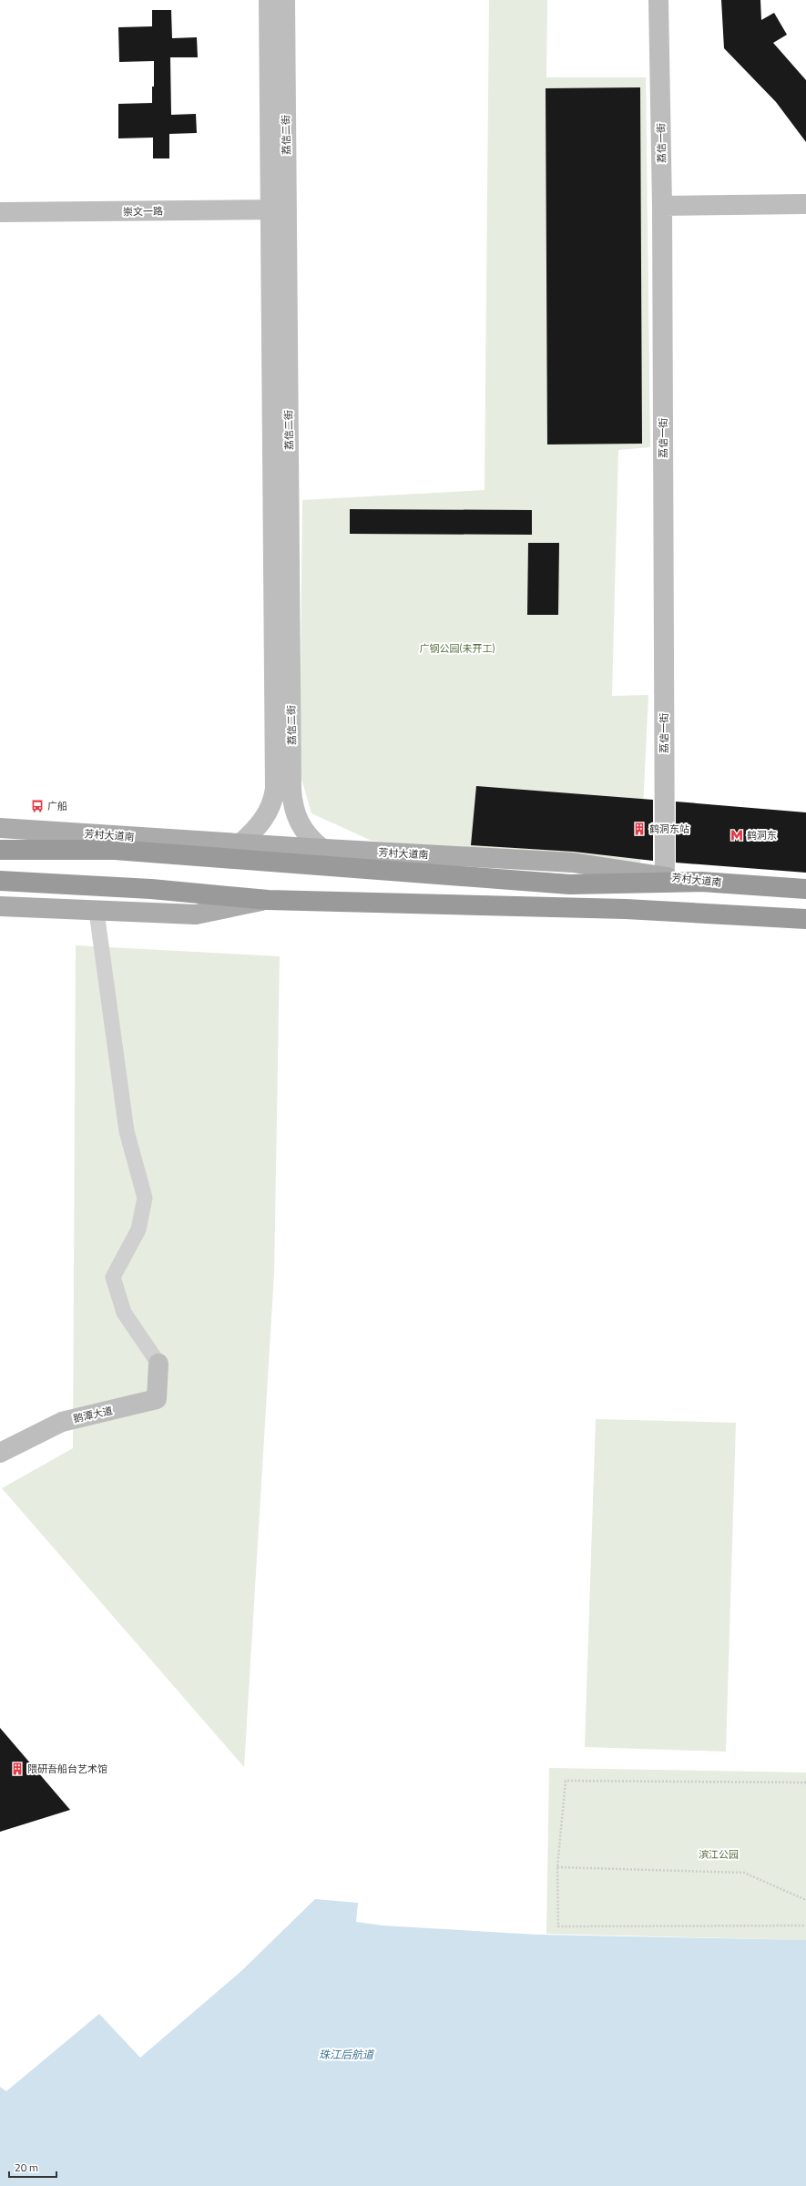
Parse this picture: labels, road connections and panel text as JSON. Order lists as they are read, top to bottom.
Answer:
{
  "streets": {
    "highway": ["芳村大道南"],
    "street": [
      "荔信二街",
      "荔信一街",
      "崇文一路",
      "鹅潭大道"
    ]
  },
  "crossings": [
    ["荔信二街", "崇文一路"],
    ["荔信二街", "芳村大道南"],
    ["荔信一街", "芳村大道南"]
  ],
  "water": ["珠江后航道"],
  "parks": ["广钢公园(未开工)", "滨江公园"],
  "places": {
    "bus stop": ["广船"],
    "building": ["鹤洞东站", "隈研吾船台艺术馆"],
    "metro station": ["鹤洞东"]
  },
  "scale_bar": "20 m"
}
